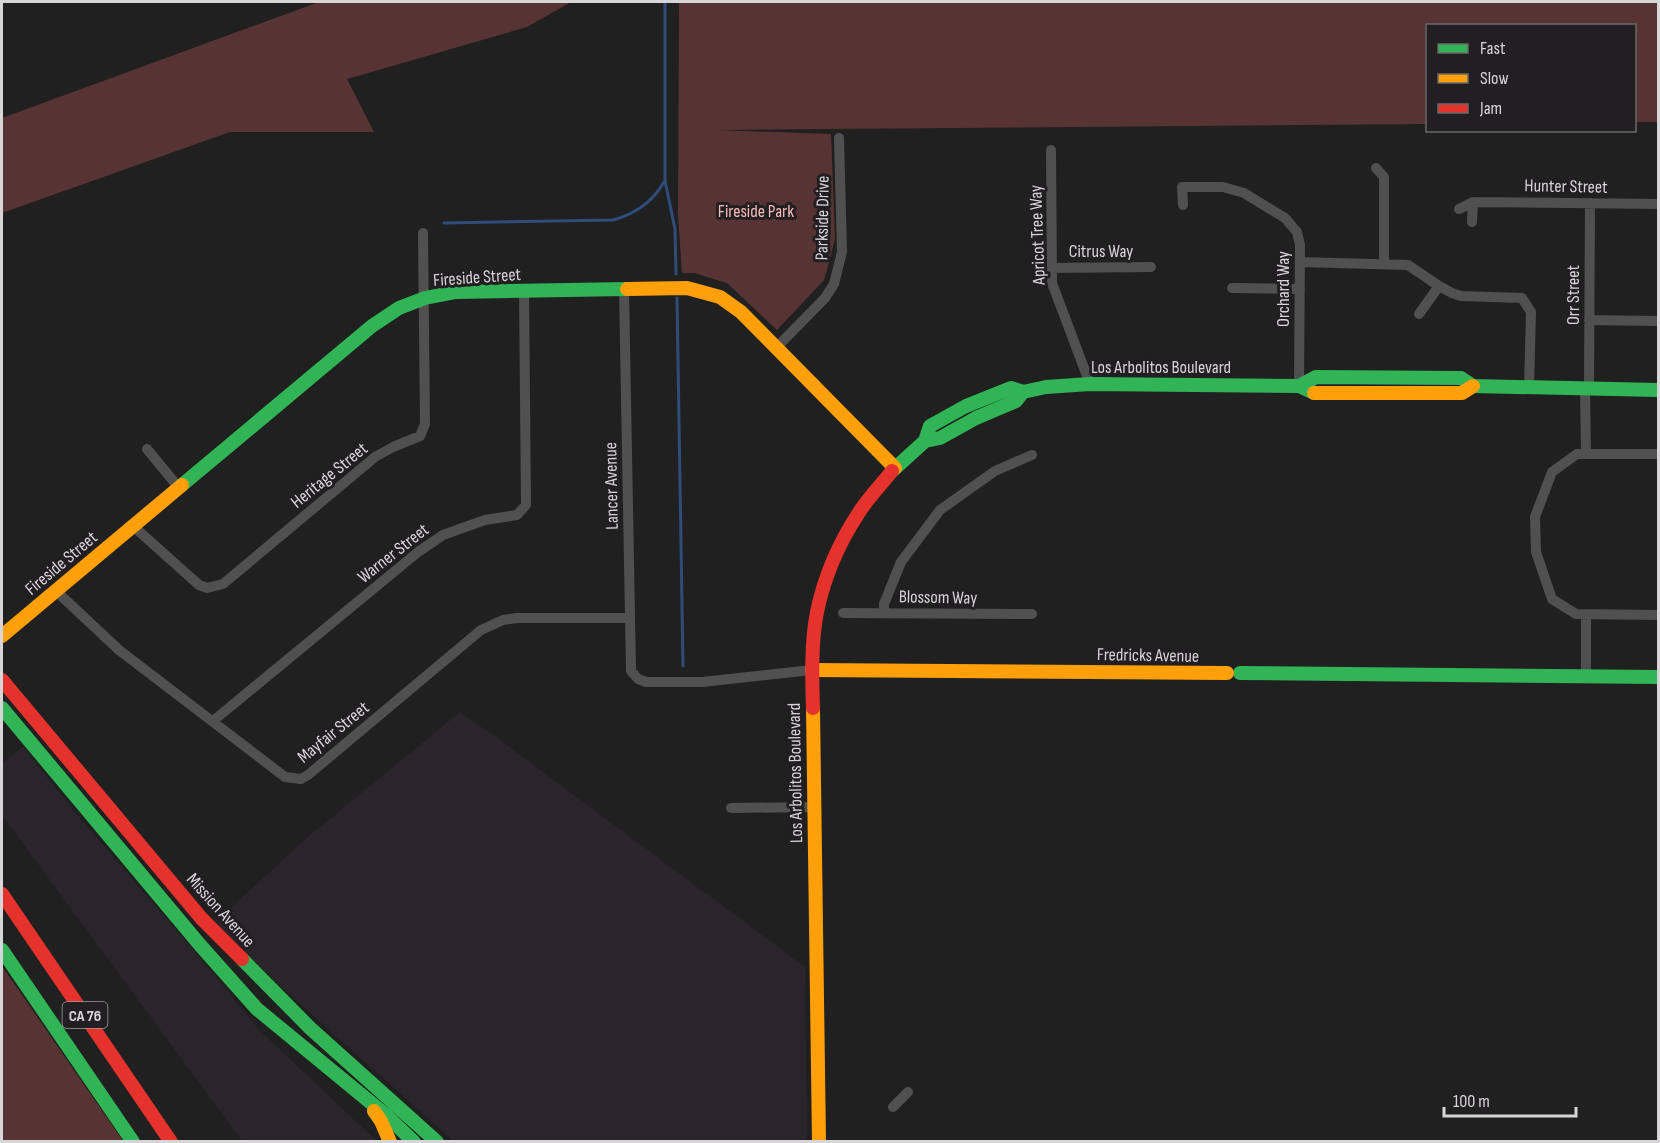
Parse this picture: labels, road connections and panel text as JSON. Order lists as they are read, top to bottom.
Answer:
{
  "streets": {
    "main road": [
      "Fireside Street",
      "Los Arbolitos Boulevard",
      "Fredricks Avenue",
      "Mission Avenue",
      "CA 76"
    ],
    "street": [
      "Hunter Street",
      "Parkside Drive",
      "Apricot Tree Way",
      "Citrus Way",
      "Orchard Way",
      "Orr Street",
      "Heritage Street",
      "Lancer Avenue",
      "Warner Street",
      "Blossom Way",
      "Mayfair Street"
    ]
  },
  "crossings": [
    ["Hunter Street", "Orr Street"],
    ["Parkside Drive", "Fireside Street"],
    ["Apricot Tree Way", "Citrus Way"],
    ["Apricot Tree Way", "Los Arbolitos Boulevard"],
    ["Fireside Street", "Los Arbolitos Boulevard"],
    ["Fireside Street", "Heritage Street"],
    ["Fireside Street", "Lancer Avenue"],
    ["Fireside Street", "Warner Street"],
    ["Fireside Street", "Mayfair Street"],
    ["Orchard Way", "Los Arbolitos Boulevard"],
    ["Orr Street", "Los Arbolitos Boulevard"],
    ["Los Arbolitos Boulevard", "Fredricks Avenue"],
    ["Lancer Avenue", "Fredricks Avenue"],
    ["Lancer Avenue", "Mayfair Street"],
    ["Warner Street", "Mayfair Street"]
  ],
  "parks": ["Fireside Park"],
  "legend": ["Fast", "Slow", "Jam"],
  "scale_bar": "100 m"
}
